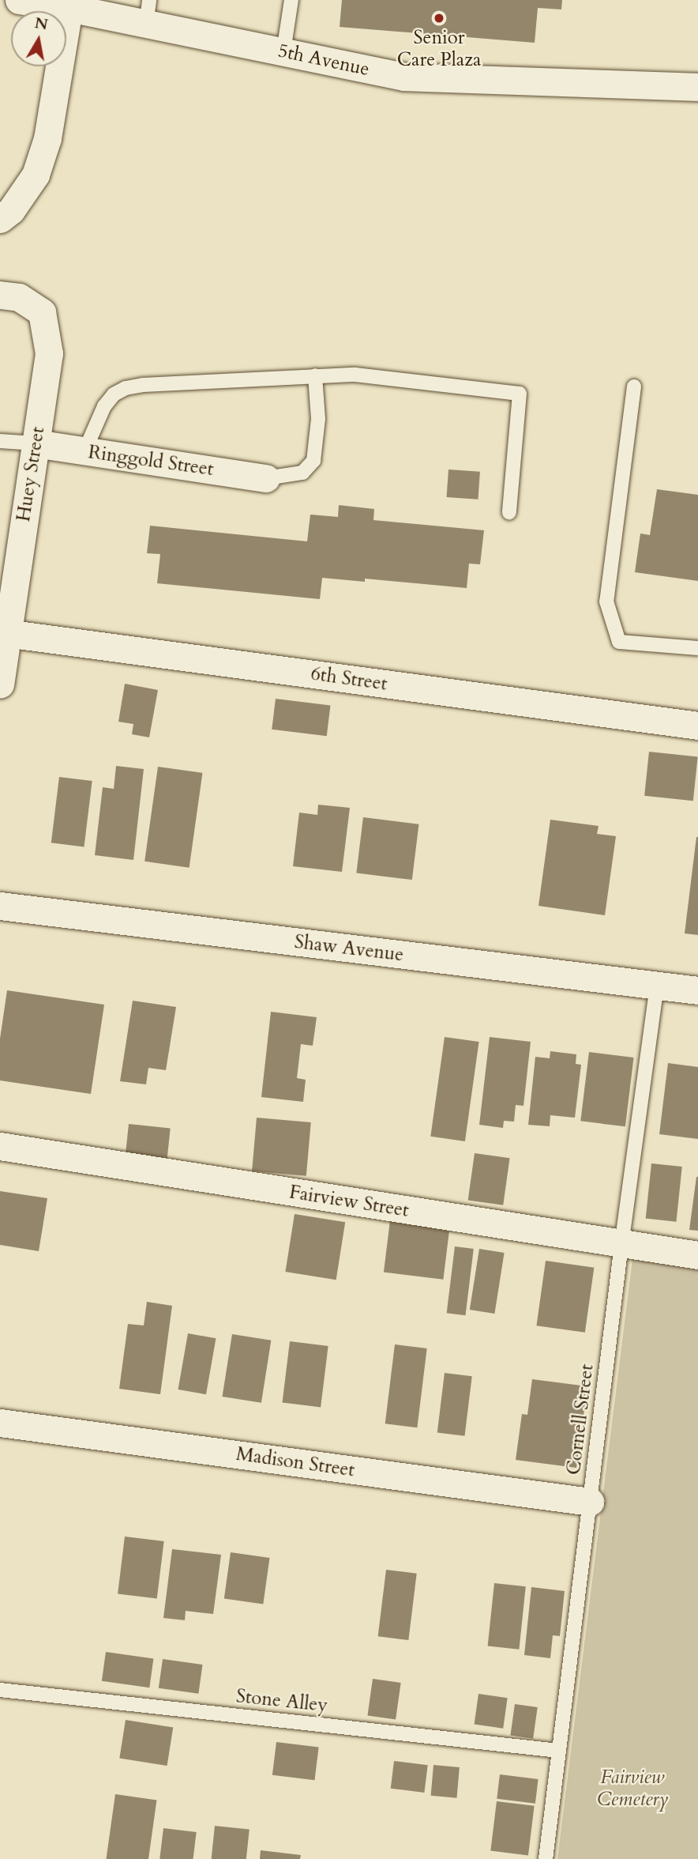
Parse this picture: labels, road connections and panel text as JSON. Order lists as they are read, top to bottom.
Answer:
{
  "streets": {
    "street": [
      "5th Avenue",
      "Ringgold Street",
      "Huey Street",
      "6th Street",
      "Shaw Avenue",
      "Fairview Street",
      "Madison Street"
    ],
    "lane": ["Cornell Street", "Stone Alley"]
  },
  "crossings": [
    ["Ringgold Street", "Huey Street"],
    ["Huey Street", "6th Street"],
    ["Shaw Avenue", "Cornell Street"],
    ["Fairview Street", "Cornell Street"],
    ["Cornell Street", "Madison Street"],
    ["Cornell Street", "Stone Alley"]
  ],
  "parks": ["Fairview Cemetery"],
  "places": ["Senior Care Plaza"],
  "north": "top"
}
